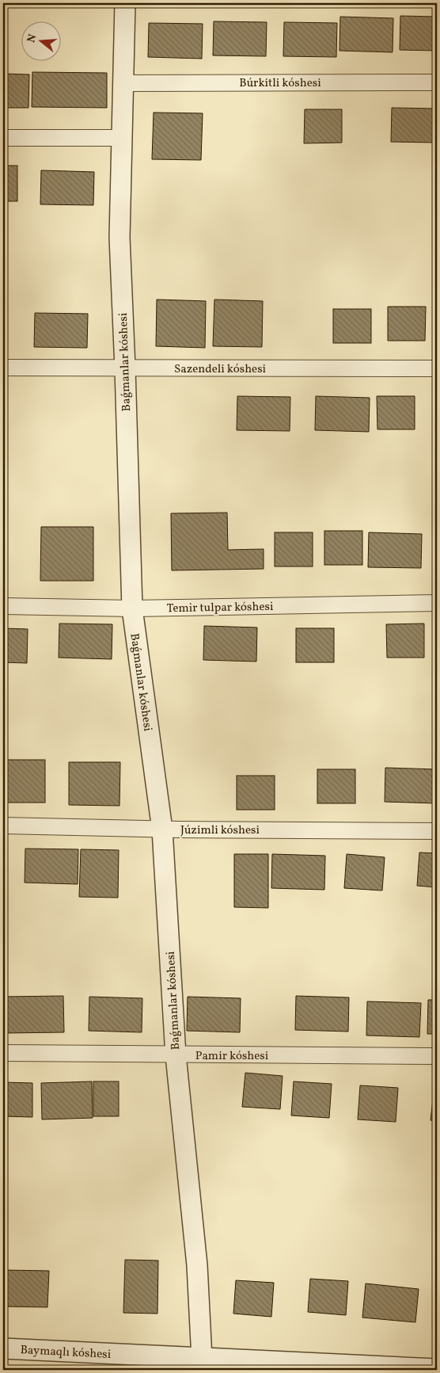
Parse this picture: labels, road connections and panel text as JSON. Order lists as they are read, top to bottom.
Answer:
{
  "streets": {
    "street": [
      "Búrkitli kóshesi",
      "Baǵmanlar kóshesi",
      "Sazendeli kóshesi",
      "Temir tulpar kóshesi",
      "Júzimli kóshesi",
      "Pamir kóshesi",
      "Baymaqlı kóshesi"
    ]
  },
  "crossings": [
    ["Búrkitli kóshesi", "Baǵmanlar kóshesi"],
    ["Baǵmanlar kóshesi", "Sazendeli kóshesi"],
    ["Baǵmanlar kóshesi", "Temir tulpar kóshesi"],
    ["Baǵmanlar kóshesi", "Júzimli kóshesi"],
    ["Baǵmanlar kóshesi", "Pamir kóshesi"],
    ["Baǵmanlar kóshesi", "Baymaqlı kóshesi"]
  ],
  "north": "left"
}
